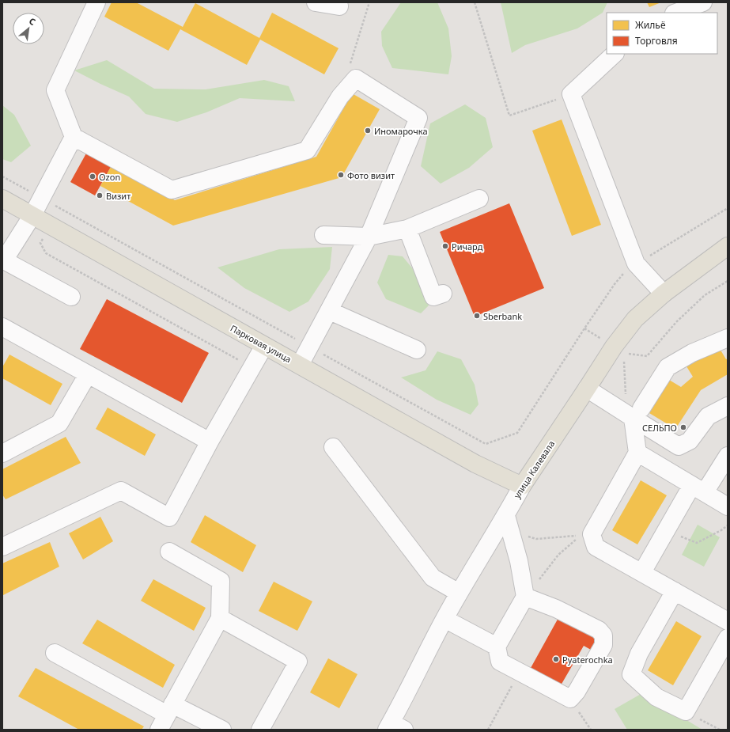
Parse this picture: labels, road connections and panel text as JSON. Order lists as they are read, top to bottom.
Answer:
{
  "streets": {
    "main road": ["Парковая улица", "улица Калевала"]
  },
  "crossings": [
    ["Парковая улица", "улица Калевала"]
  ],
  "places": [
    "Иномарочка",
    "Фото визит",
    "Ozon",
    "Визит",
    "Ричард",
    "Sberbank",
    "СЕЛЬПО",
    "Pyaterochka"
  ],
  "legend": ["Жильё", "Торговля"],
  "north": "top right"
}
